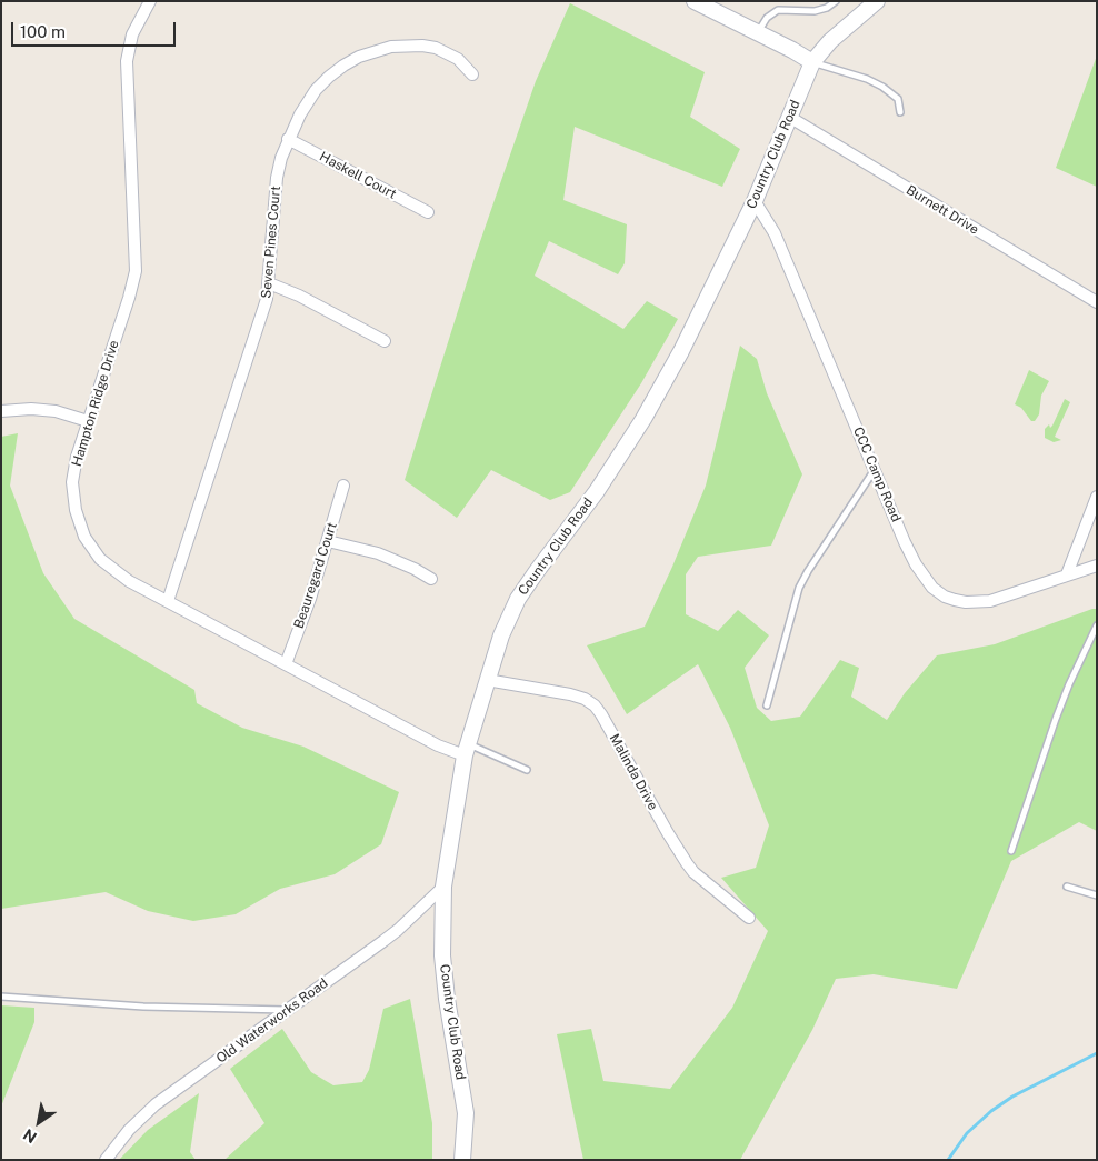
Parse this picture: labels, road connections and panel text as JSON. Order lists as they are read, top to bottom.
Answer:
{
  "streets": {
    "street": [
      "Country Club Road",
      "Haskell Court",
      "Burnett Drive",
      "Seven Pines Court",
      "Hampton Ridge Drive",
      "CCC Camp Road",
      "Beauregard Court",
      "Malinda Drive",
      "Old Waterworks Road"
    ]
  },
  "crossings": [
    ["Country Club Road", "Burnett Drive"],
    ["Country Club Road", "Hampton Ridge Drive"],
    ["Country Club Road", "CCC Camp Road"],
    ["Country Club Road", "Malinda Drive"],
    ["Country Club Road", "Old Waterworks Road"],
    ["Haskell Court", "Seven Pines Court"],
    ["Seven Pines Court", "Hampton Ridge Drive"],
    ["Hampton Ridge Drive", "Beauregard Court"]
  ],
  "scale_bar": "100 m",
  "north": "bottom left"
}
